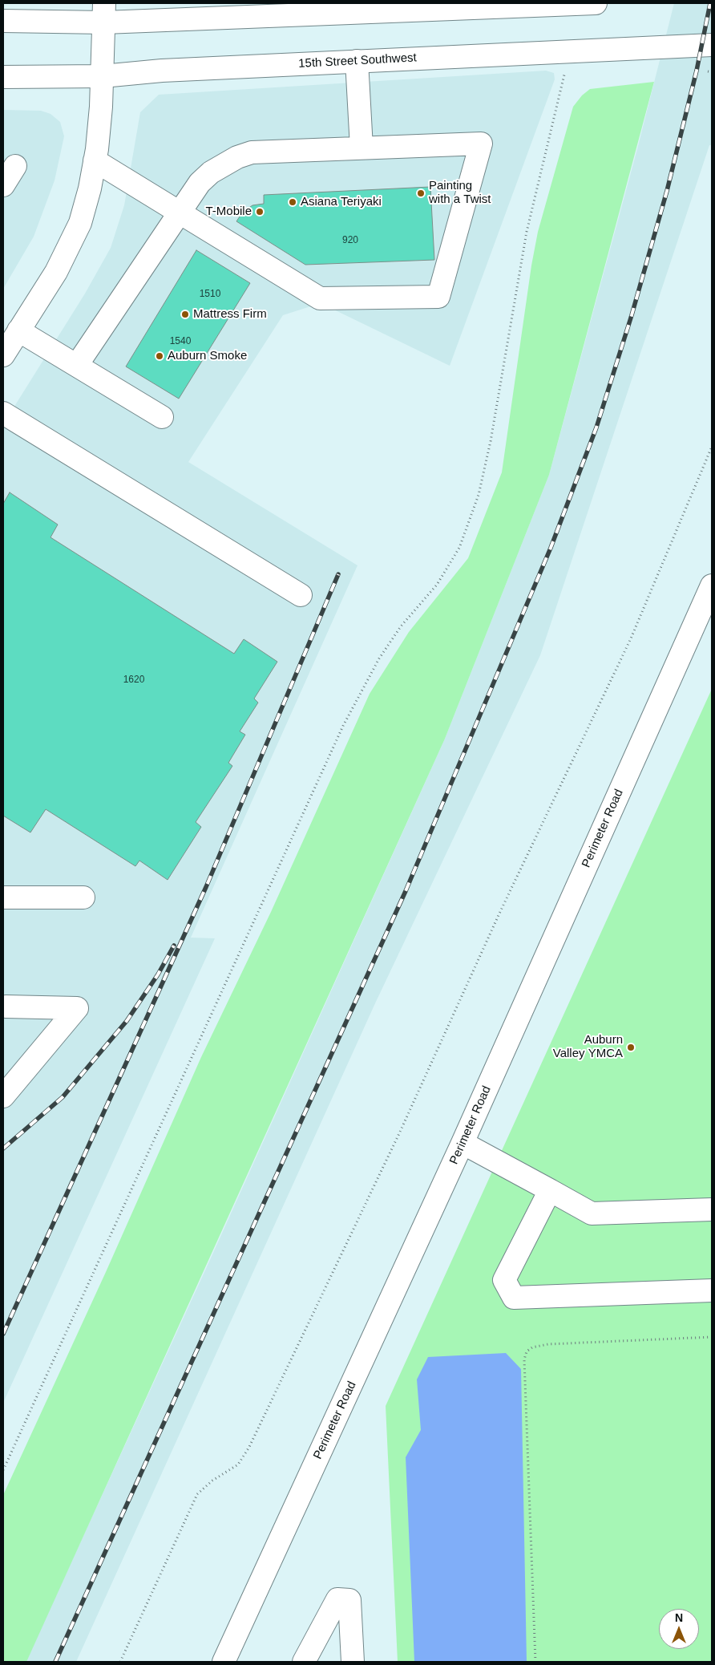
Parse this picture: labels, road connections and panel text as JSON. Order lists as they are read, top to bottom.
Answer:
{
  "streets": {
    "street": ["15th Street Southwest", "Perimeter Road"]
  },
  "places": [
    "Painting with a Twist",
    "Asiana Teriyaki",
    "T-Mobile",
    "Mattress Firm",
    "Auburn Smoke",
    "Auburn Valley YMCA"
  ],
  "house_numbers": [
    "920",
    "1510",
    "1540",
    "1620"
  ],
  "north": "top"
}
